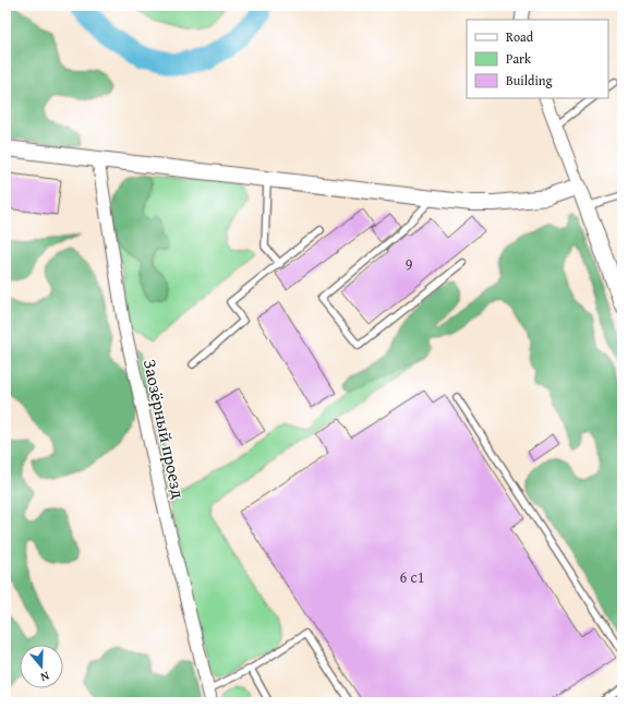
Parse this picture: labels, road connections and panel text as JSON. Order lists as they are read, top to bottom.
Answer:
{
  "streets": {
    "street": ["Заозёрный проезд"]
  },
  "house_numbers": ["9", "6 с1"],
  "legend": ["Road", "Park", "Building"],
  "north": "bottom"
}
